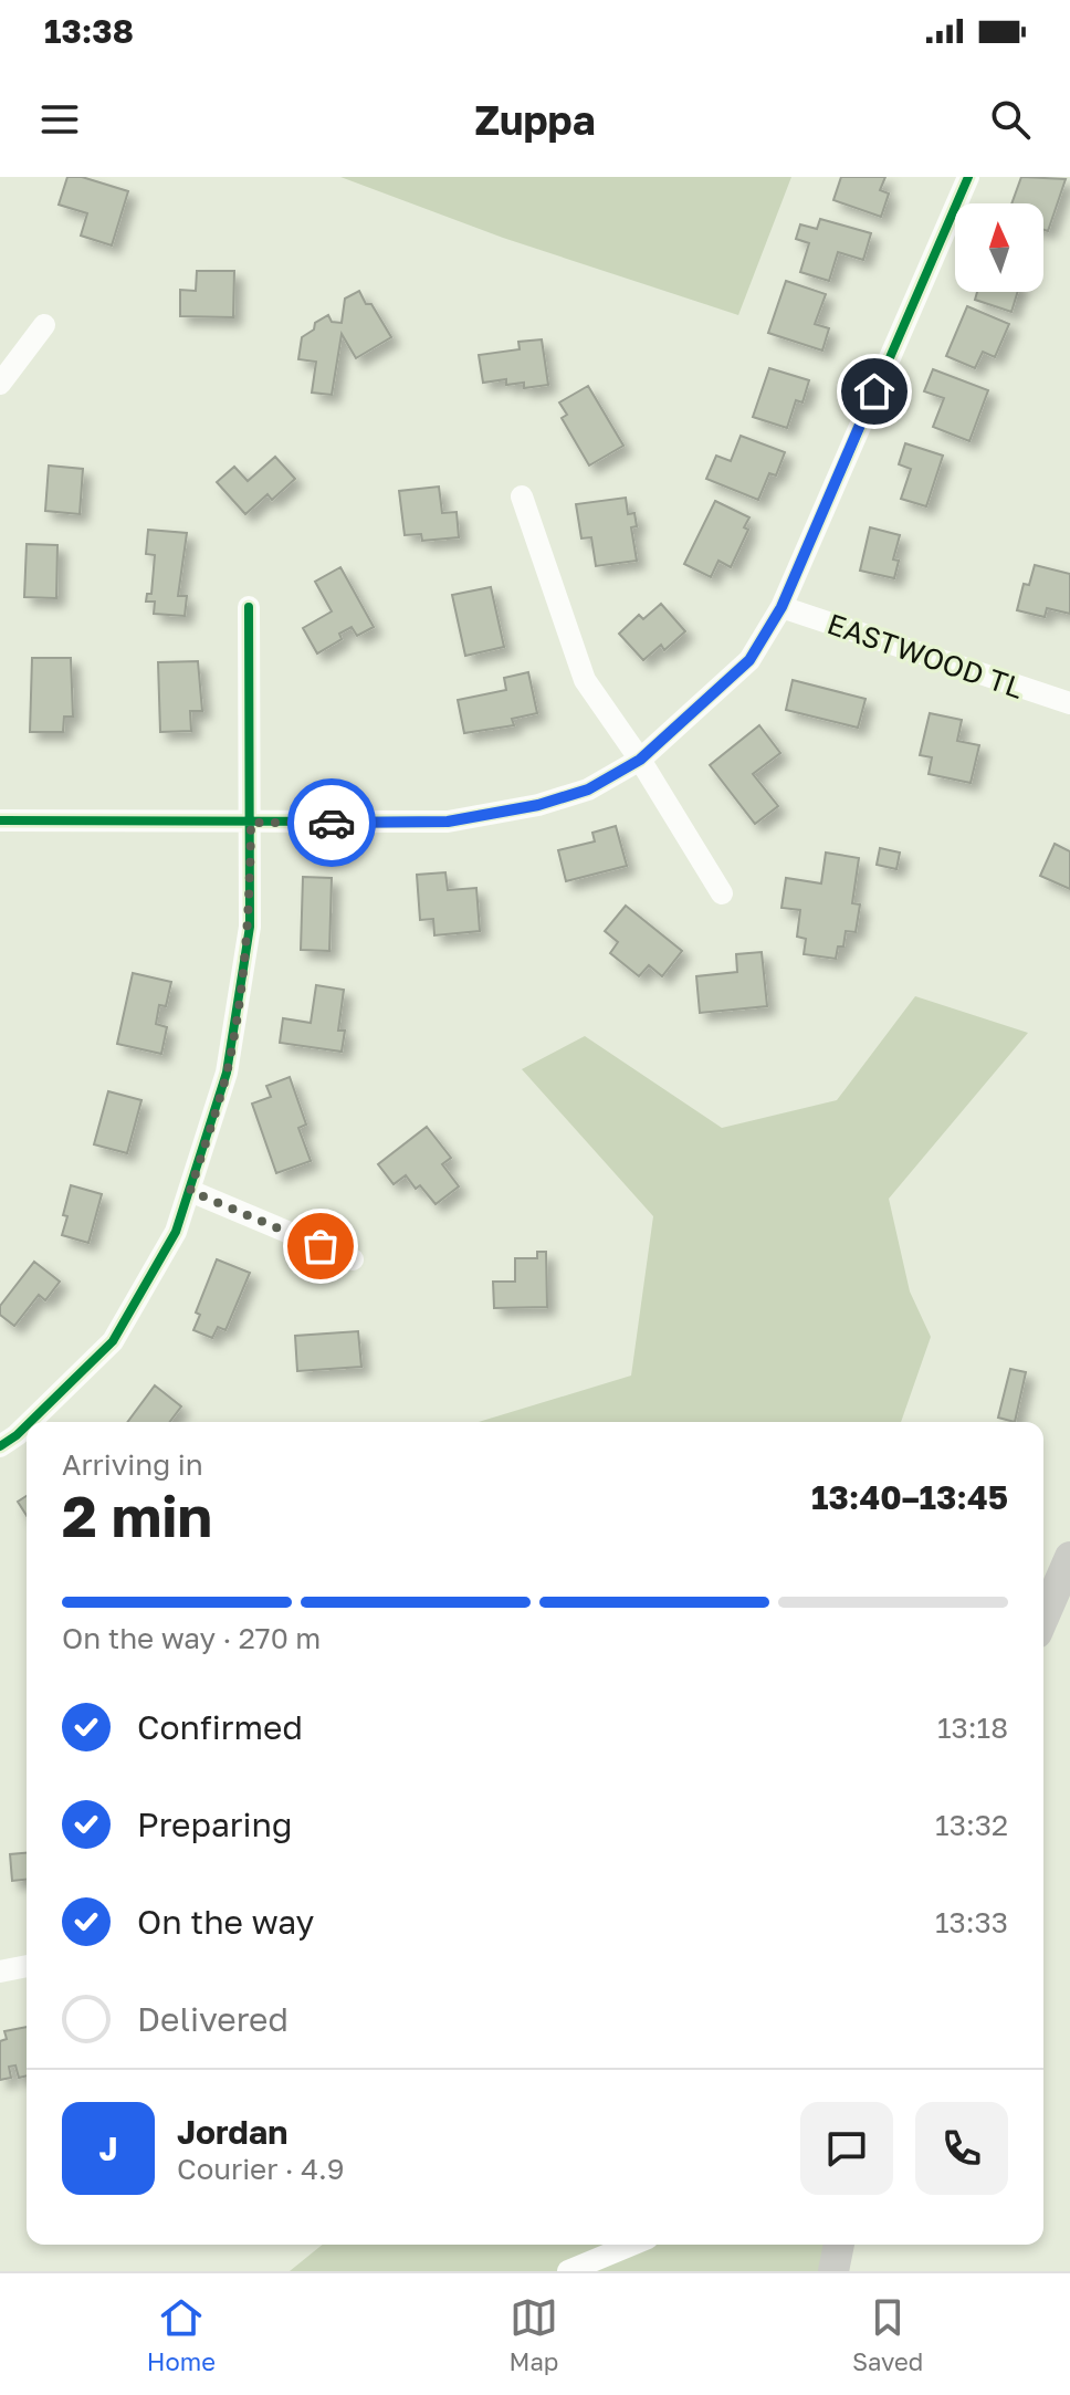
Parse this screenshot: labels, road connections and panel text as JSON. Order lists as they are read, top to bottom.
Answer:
{
  "streets": {
    "street": ["EASTWOOD TL"]
  },
  "north": "top",
  "page": {
    "status": "13:38",
    "header": "Zuppa",
    "heading": ["2 min", "Arriving in", "13:40–13:45"],
    "panel": ["Jordan", "Courier · 4.9"],
    "bar": "On the way · 270 m",
    "list": [
      ["Confirmed", "13:18"],
      ["Preparing", "13:32"],
      ["On the way", "13:33"],
      "Delivered"
    ],
    "round": "J",
    "tabs": ["Home", "Map", "Saved"]
  }
}
